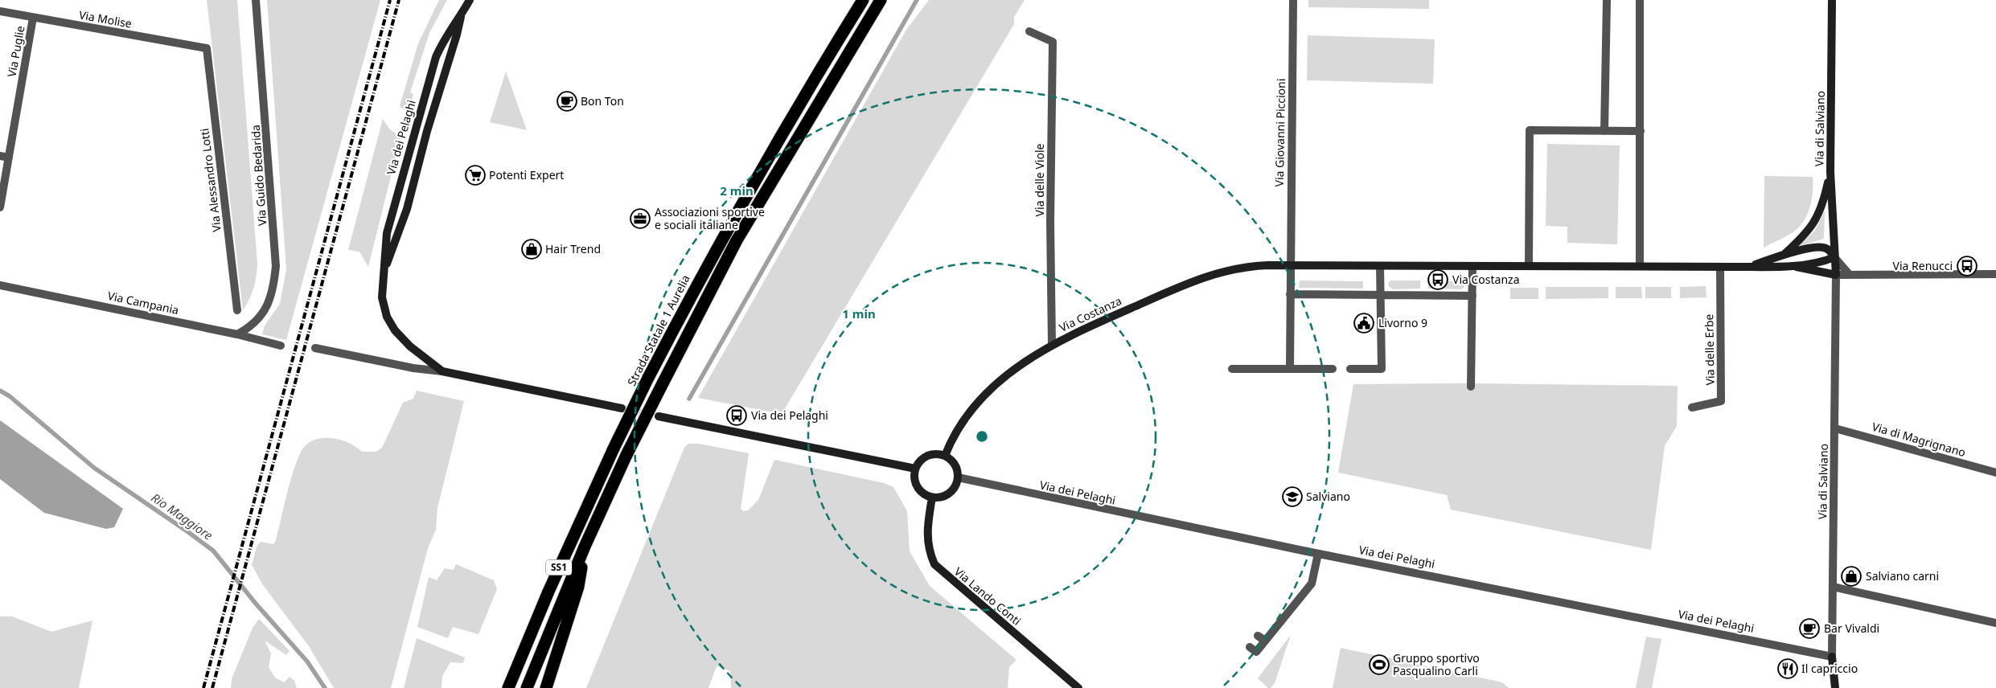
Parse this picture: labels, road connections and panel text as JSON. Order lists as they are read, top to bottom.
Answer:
{
  "streets": {
    "highway": ["Strada Statale 1 Aurelia", "SS1"],
    "street": [
      "Via Molise",
      "Via Puglie",
      "Via di Salviano",
      "Via Giovanni Piccioni",
      "Via dei Pelaghi",
      "Via Guido Bedarida",
      "Via Alessandro Lotti",
      "Via delle Viole",
      "Via Campania",
      "Via Costanza",
      "Via delle Erbe",
      "Via di Magrignano",
      "Via Lando Conti"
    ]
  },
  "crossings": [
    ["Via Molise", "Via Puglie"],
    ["Via Molise", "Via Alessandro Lotti"],
    ["Via di Salviano", "Via dei Pelaghi"],
    ["Via di Salviano", "Via Costanza"],
    ["Via di Salviano", "Via di Magrignano"],
    ["Via Giovanni Piccioni", "Via Costanza"],
    ["Via dei Pelaghi", "Via Costanza"],
    ["Via dei Pelaghi", "Via Lando Conti"],
    ["Via Guido Bedarida", "Via Campania"],
    ["Via delle Viole", "Via Costanza"],
    ["Via Costanza", "Via delle Erbe"],
    ["Via Costanza", "Via Lando Conti"]
  ],
  "water": ["Rio Maggiore"],
  "places": {
    "cafe": ["Bon Ton", "Bar Vivaldi"],
    "supermarket": ["Potenti Expert"],
    "office": ["Associazioni sportive e sociali italiane"],
    "shop": ["Hair Trend", "Salviano carni"],
    "bus stop": ["Via Renucci", "Via Costanza", "Via dei Pelaghi"],
    "public building": ["Livorno 9"],
    "school or university": ["Salviano"],
    "sports": ["Gruppo sportivo Pasqualino Carli"],
    "restaurant": ["Il capriccio"]
  },
  "rings": ["2 min", "1 min"]
}
